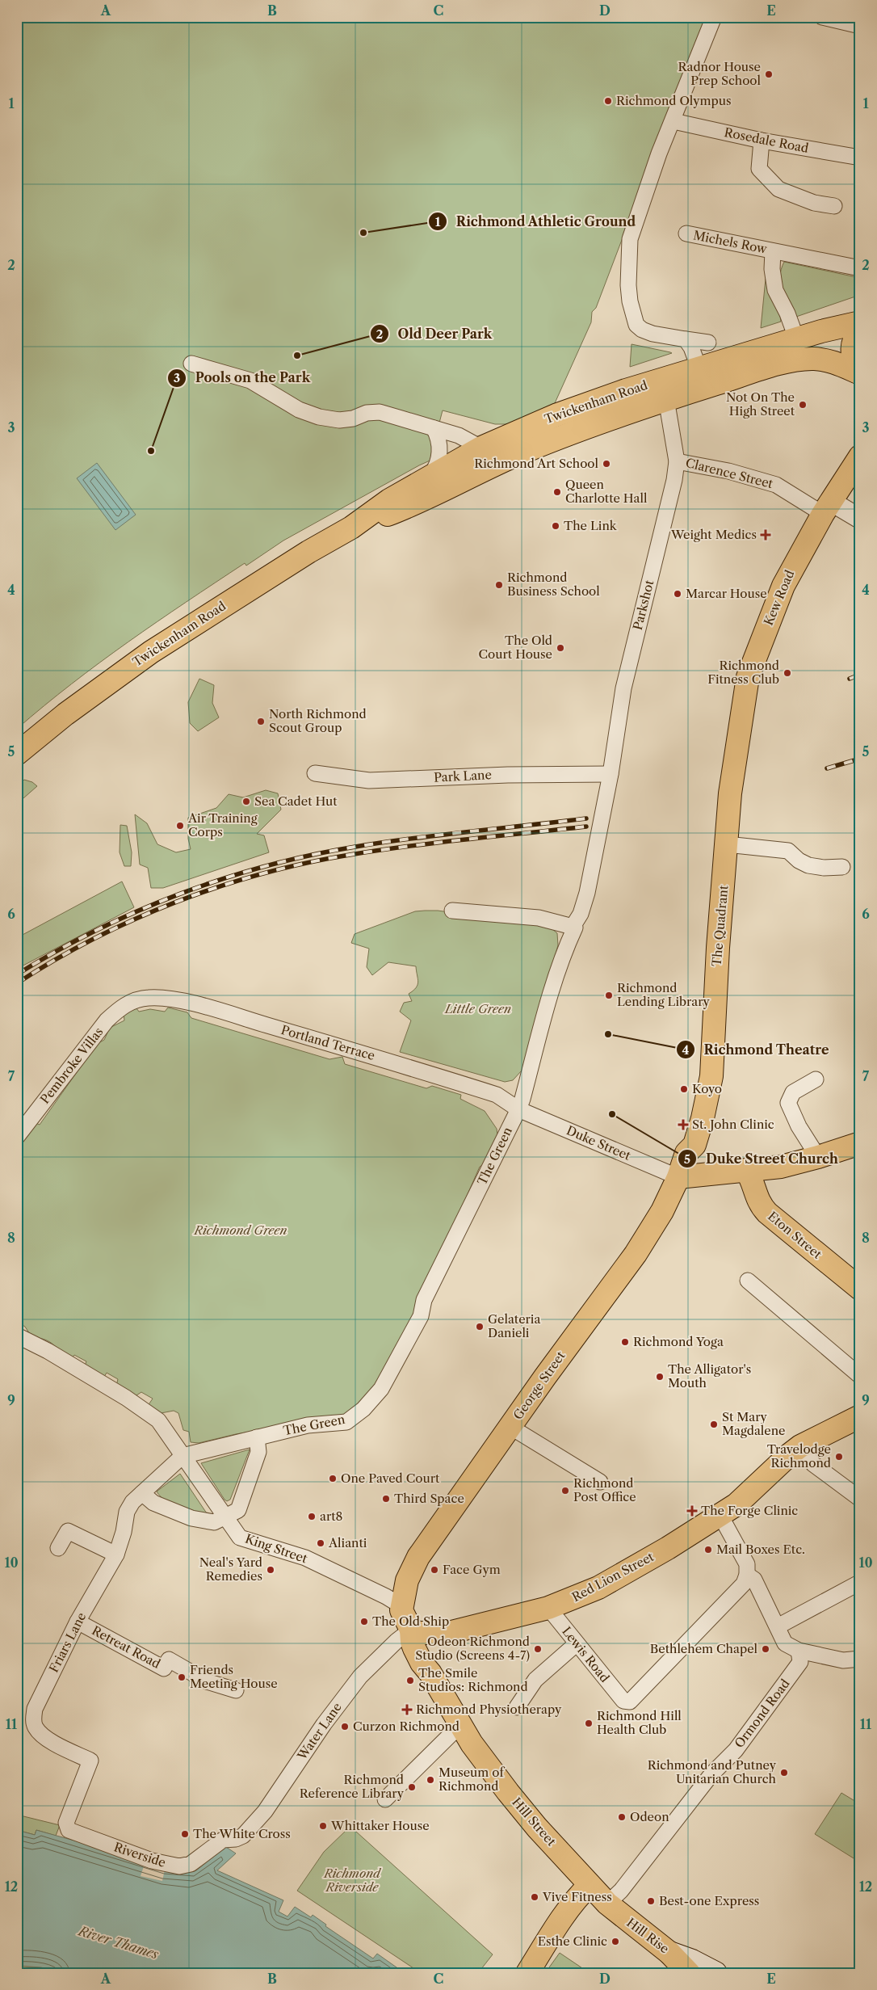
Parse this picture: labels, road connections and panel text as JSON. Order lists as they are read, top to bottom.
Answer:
{
  "streets": {
    "main road": [
      "Twickenham Road",
      "Kew Road",
      "The Quadrant",
      "Eton Street",
      "George Street",
      "Red Lion Street",
      "Hill Street",
      "Hill Rise"
    ],
    "street": [
      "Rosedale Road",
      "Michels Row",
      "Clarence Street",
      "Parkshot",
      "Park Lane",
      "Portland Terrace",
      "Pembroke Villas",
      "Duke Street",
      "The Green",
      "King Street",
      "Friars Lane",
      "Retreat Road",
      "Lewis Road",
      "Ormond Road",
      "Water Lane",
      "Riverside"
    ]
  },
  "crossings": [
    ["Michels Row", "Twickenham Road"],
    ["Twickenham Road", "Parkshot"],
    ["Clarence Street", "Kew Road"],
    ["Clarence Street", "Parkshot"],
    ["Kew Road", "The Quadrant"],
    ["Parkshot", "Park Lane"],
    ["The Quadrant", "George Street"],
    ["Portland Terrace", "Pembroke Villas"],
    ["Portland Terrace", "Duke Street"],
    ["Portland Terrace", "The Green"],
    ["Duke Street", "The Green"],
    ["Duke Street", "George Street"],
    ["The Green", "King Street"],
    ["The Green", "Friars Lane"],
    ["George Street", "King Street"],
    ["King Street", "Friars Lane"],
    ["Red Lion Street", "Lewis Road"],
    ["Red Lion Street", "Water Lane"],
    ["Red Lion Street", "Hill Street"],
    ["Friars Lane", "Retreat Road"],
    ["Friars Lane", "Riverside"],
    ["Ormond Road", "Hill Rise"],
    ["Water Lane", "Hill Street"],
    ["Water Lane", "Riverside"],
    ["Hill Street", "Hill Rise"]
  ],
  "water": ["River Thames"],
  "parks": ["Little Green", "Richmond Green", "Richmond Riverside"],
  "places": {
    "other": [
      "Radnor House Prep School",
      "Richmond Olympus",
      "Richmond Athletic Ground",
      "Old Deer Park",
      "Not On The High Street",
      "Pools on the Park",
      "Richmond Art School",
      "Queen Charlotte Hall",
      "The Link",
      "Richmond Business School",
      "Marcar House",
      "The Old Court House",
      "Richmond Fitness Club",
      "North Richmond Scout Group",
      "Sea Cadet Hut",
      "Air Training Corps",
      "Richmond Lending Library",
      "Richmond Theatre",
      "Koyo",
      "Duke Street Church",
      "Gelateria Danieli",
      "Richmond Yoga",
      "The Alligator's Mouth",
      "St Mary Magdalene",
      "Travelodge Richmond",
      "One Paved Court",
      "Richmond Post Office",
      "Third Space",
      "art8",
      "Alianti",
      "Mail Boxes Etc.",
      "Neal's Yard Remedies",
      "Face Gym",
      "The Old Ship",
      "Odeon Richmond Studio (Screens 4-7)",
      "Bethlehem Chapel",
      "Friends Meeting House",
      "The Smile Studios: Richmond",
      "Richmond Hill Health Club",
      "Curzon Richmond",
      "Richmond and Putney Unitarian Church",
      "Museum of Richmond",
      "Richmond Reference Library",
      "Odeon",
      "Whittaker House",
      "The White Cross",
      "Vive Fitness",
      "Best-one Express",
      "Esthe Clinic"
    ],
    "health": [
      "Weight Medics",
      "St. John Clinic",
      "The Forge Clinic",
      "Richmond Physiotherapy"
    ]
  },
  "grid": {
    "columns": [
      "A",
      "B",
      "C",
      "D",
      "E"
    ],
    "rows": [
      "1",
      "2",
      "3",
      "4",
      "5",
      "6",
      "7",
      "8",
      "9",
      "10",
      "11",
      "12"
    ]
  }
}
